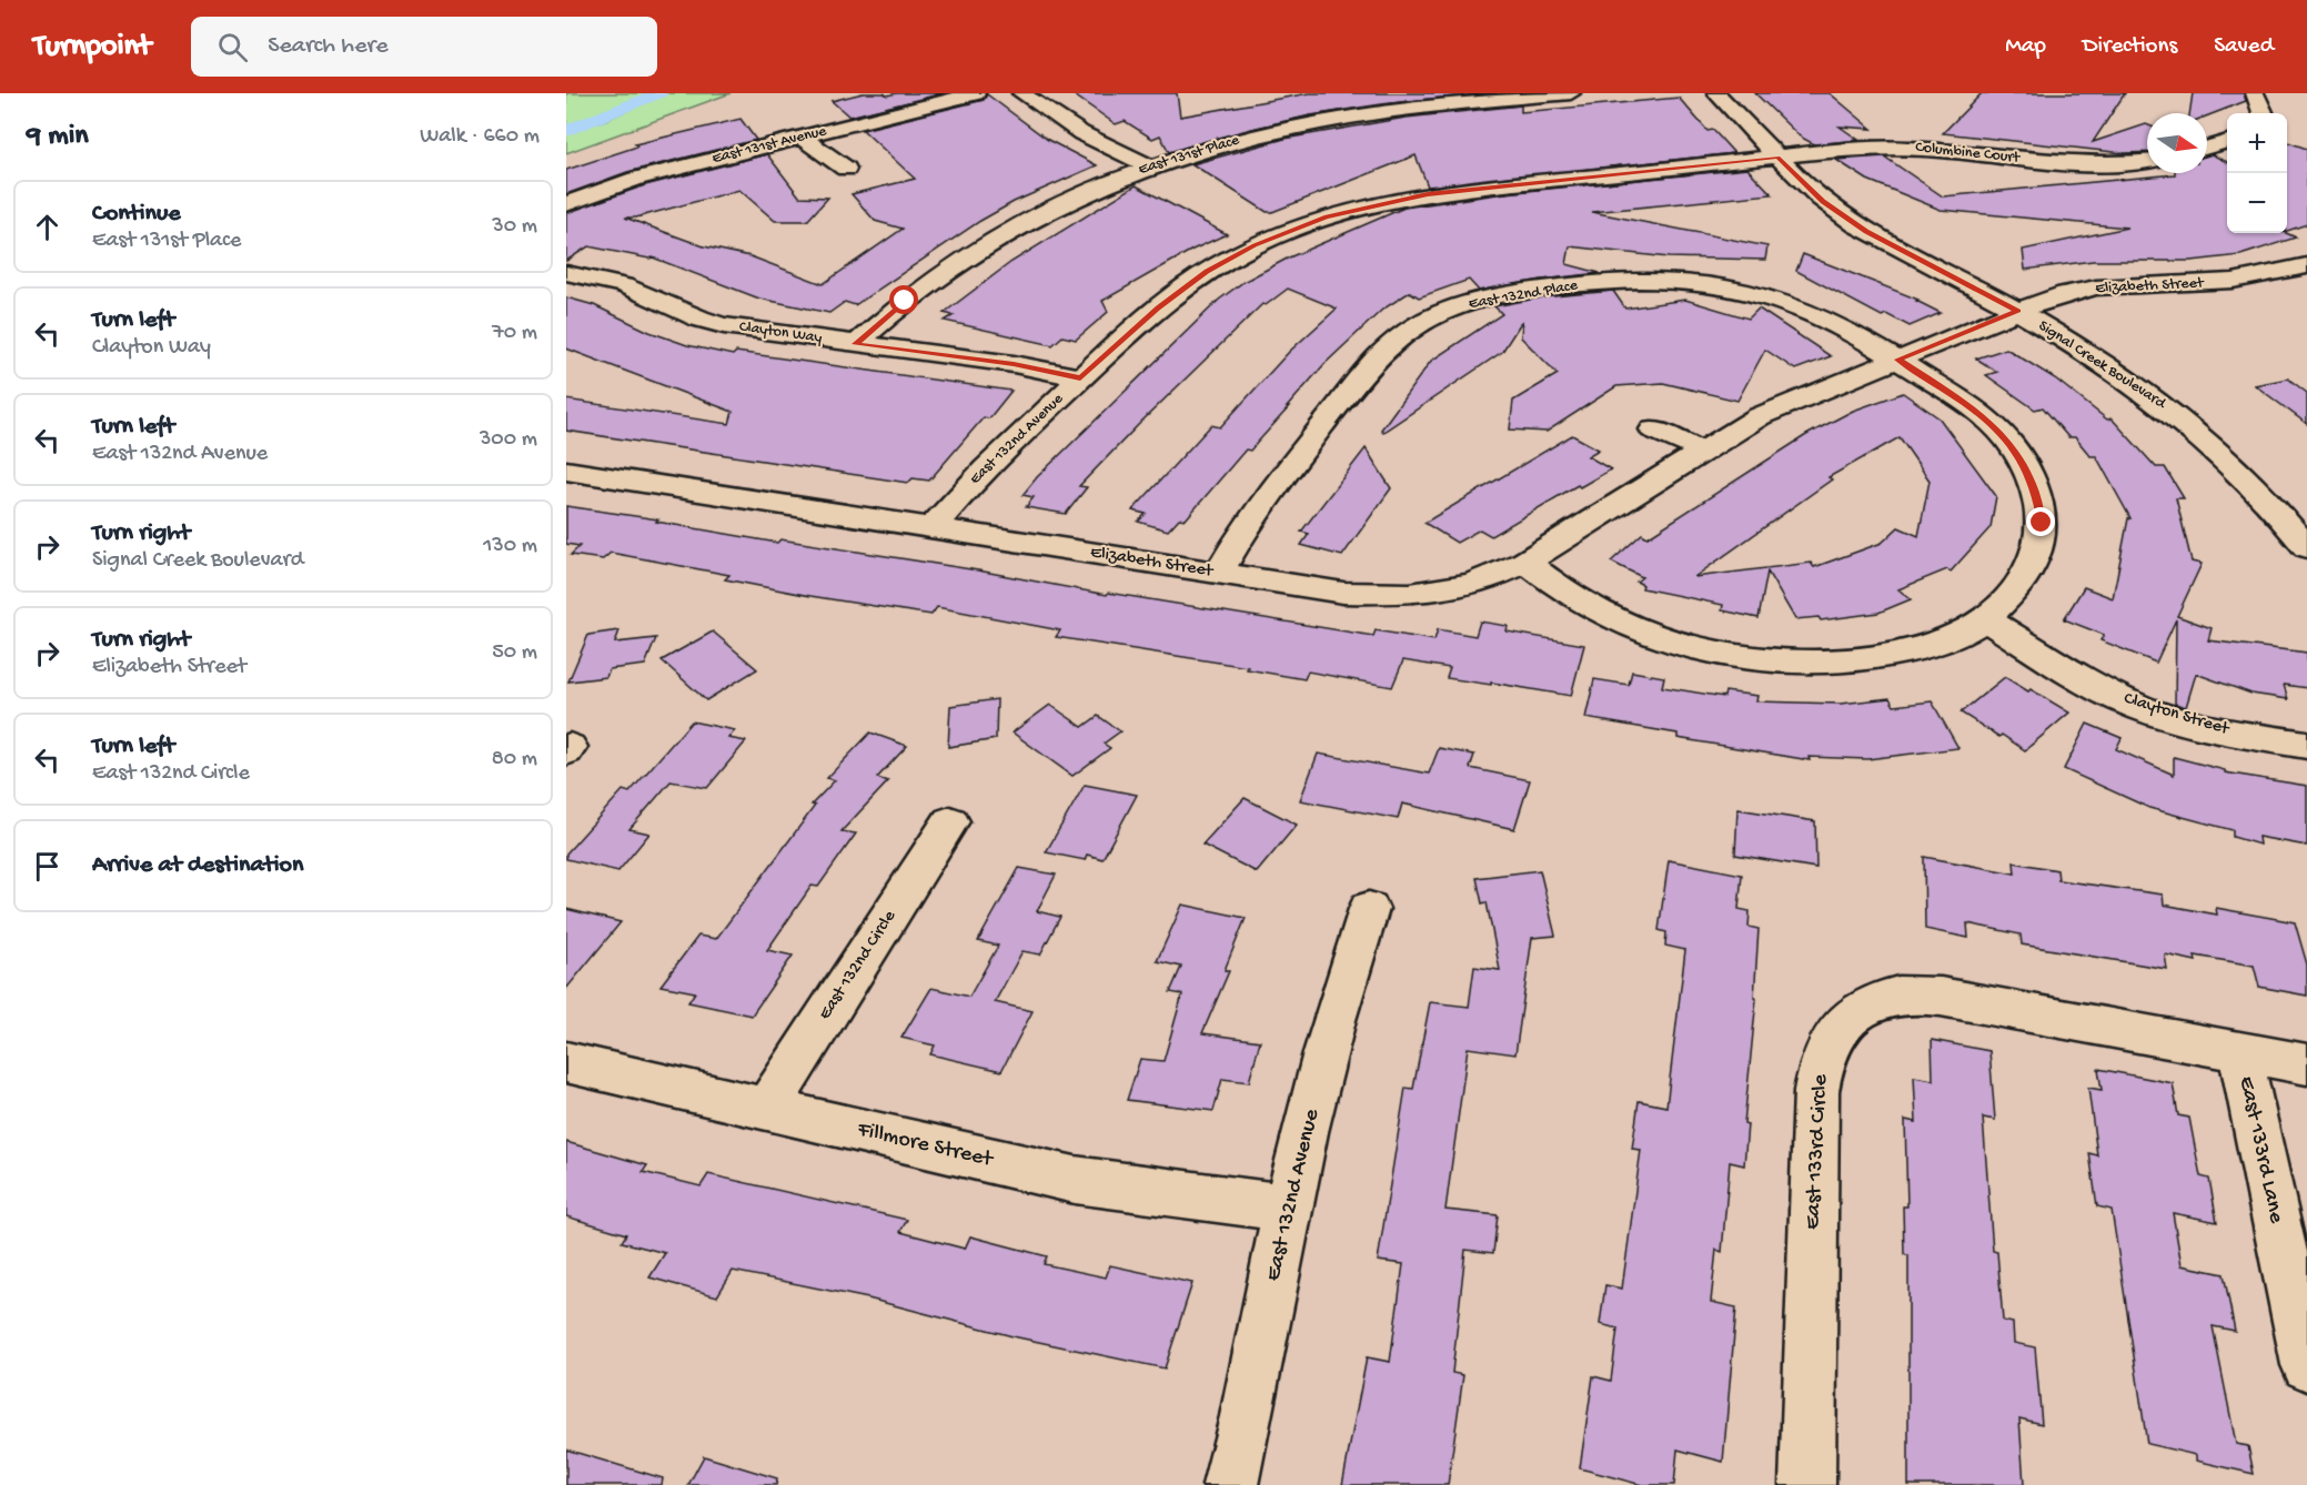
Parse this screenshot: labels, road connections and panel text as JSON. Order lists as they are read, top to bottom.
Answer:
{
  "streets": {
    "street": [
      "East 131st Avenue",
      "Columbine Court",
      "East 131st Place",
      "Elizabeth Street",
      "East 132nd Place",
      "Clayton Way",
      "Signal Creek Boulevard",
      "East 132nd Avenue",
      "Clayton Street",
      "East 132nd Circle",
      "Fillmore Street",
      "East 133rd Lane",
      "East 133rd Circle"
    ]
  },
  "crossings": [
    ["Columbine Court", "Signal Creek Boulevard"],
    ["Columbine Court", "East 132nd Avenue"],
    ["East 131st Place", "Clayton Way"],
    ["Elizabeth Street", "East 132nd Place"],
    ["Elizabeth Street", "Signal Creek Boulevard"],
    ["Elizabeth Street", "East 132nd Avenue"],
    ["Clayton Way", "East 132nd Avenue"],
    ["Signal Creek Boulevard", "East 132nd Avenue"],
    ["East 132nd Avenue", "Fillmore Street"],
    ["East 132nd Circle", "Fillmore Street"],
    ["East 133rd Lane", "East 133rd Circle"]
  ],
  "north": "right",
  "page": {
    "header": "Turnpoint",
    "search": "Search here",
    "nav": ["Map", "Directions", "Saved"],
    "heading": ["9 min", "Walk · 660 m"],
    "map_buttons": ["+", "−"],
    "list": [
      ["Continue", "East 131st Place", "30 m"],
      ["Turn left", "Clayton Way", "70 m"],
      ["Turn left", "East 132nd Avenue", "300 m"],
      ["Turn right", "Signal Creek Boulevard", "130 m"],
      ["Turn right", "Elizabeth Street", "50 m"],
      ["Turn left", "East 132nd Circle", "80 m"],
      "Arrive at destination"
    ]
  }
}
